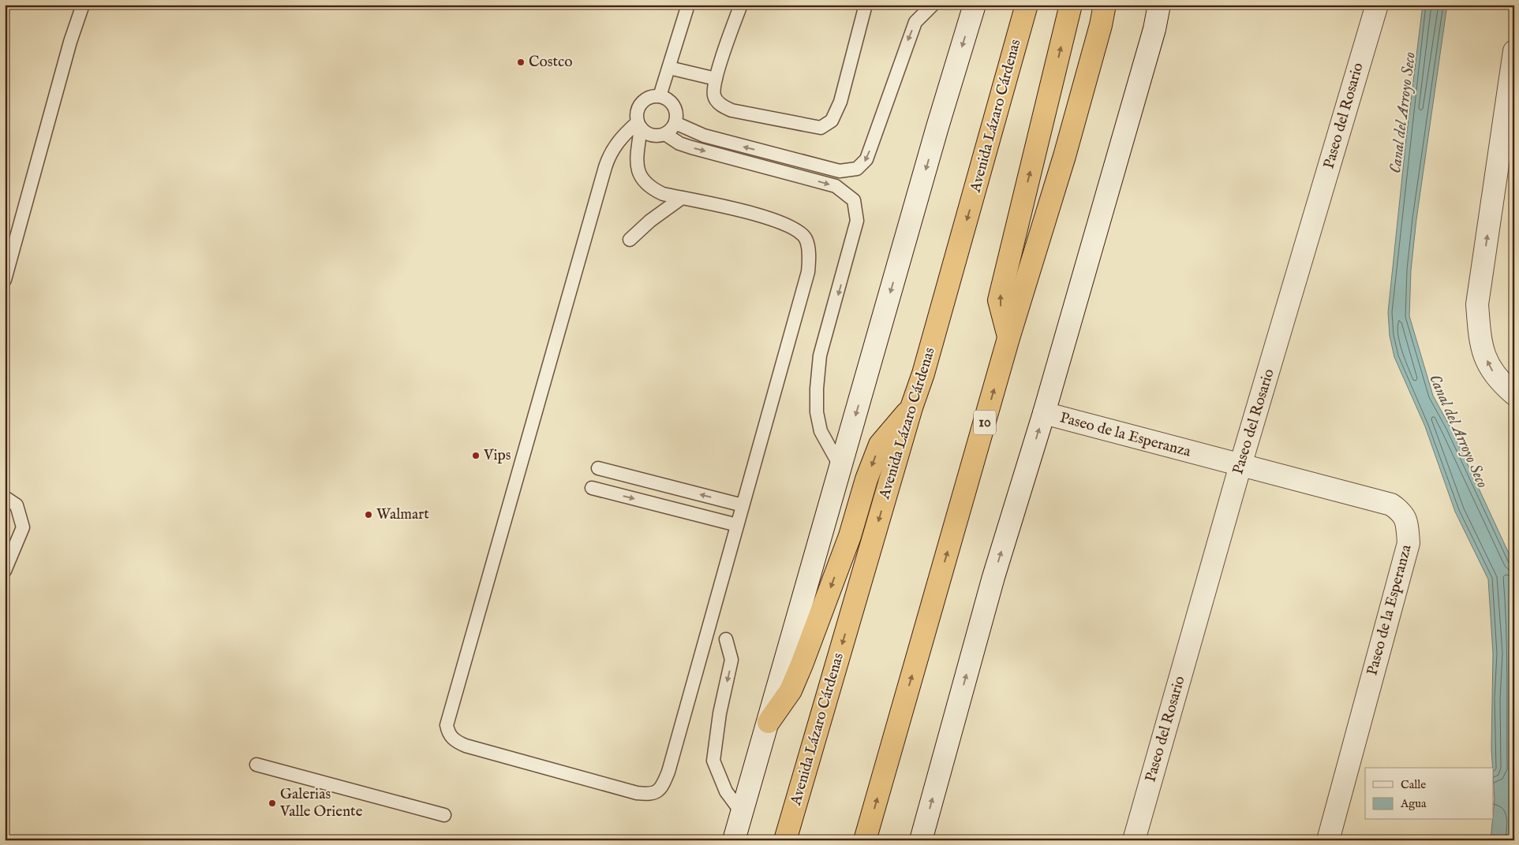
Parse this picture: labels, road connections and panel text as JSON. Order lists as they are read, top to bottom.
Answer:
{
  "streets": {
    "highway": ["Avenida Lázaro Cárdenas", "10"],
    "street": ["Paseo del Rosario", "Paseo de la Esperanza"]
  },
  "crossings": [
    ["Paseo del Rosario", "Paseo de la Esperanza"]
  ],
  "water": ["Canal del Arroyo Seco"],
  "places": [
    "Costco",
    "Vips",
    "Walmart",
    "Galerias Valle Oriente"
  ],
  "legend": ["Calle", "Agua"]
}
